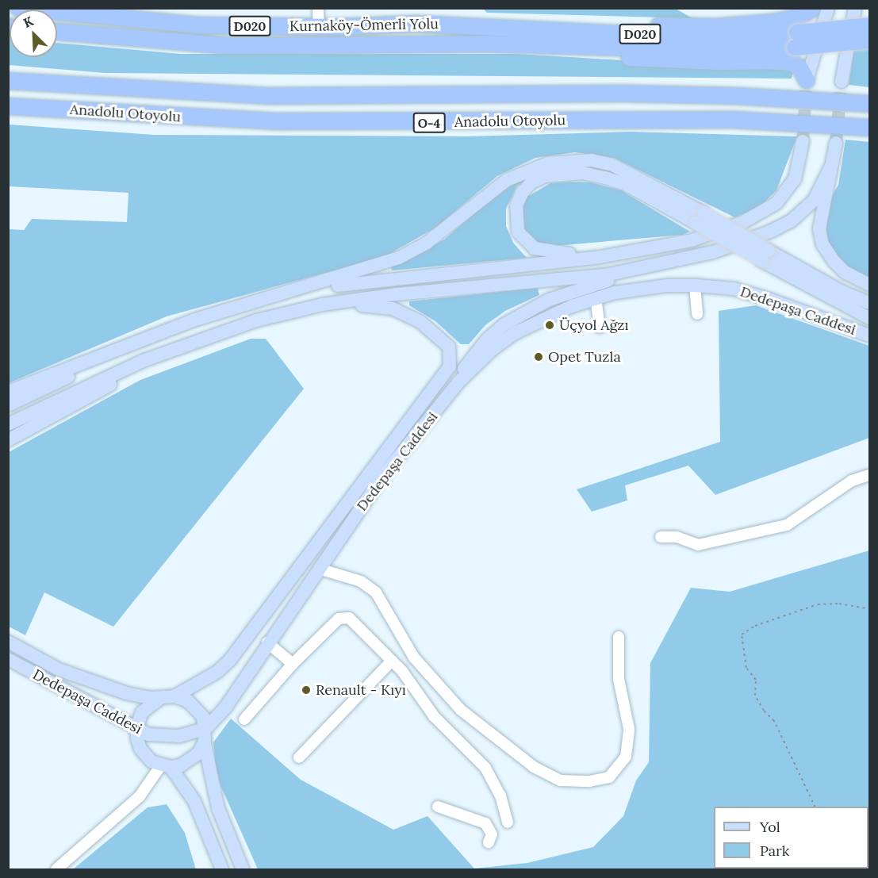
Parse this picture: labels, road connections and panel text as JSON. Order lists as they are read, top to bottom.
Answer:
{
  "streets": {
    "highway": [
      "Kurnaköy-Ömerli Yolu",
      "D020",
      "Anadolu Otoyolu",
      "O-4"
    ],
    "main road": ["Dedepaşa Caddesi"]
  },
  "crossings": [
    ["Kurnaköy-Ömerli Yolu", "D020"]
  ],
  "places": ["Üçyol Ağzı", "Opet Tuzla", "Renault - Kıyı"],
  "legend": ["Yol", "Park"],
  "north": "top left"
}
